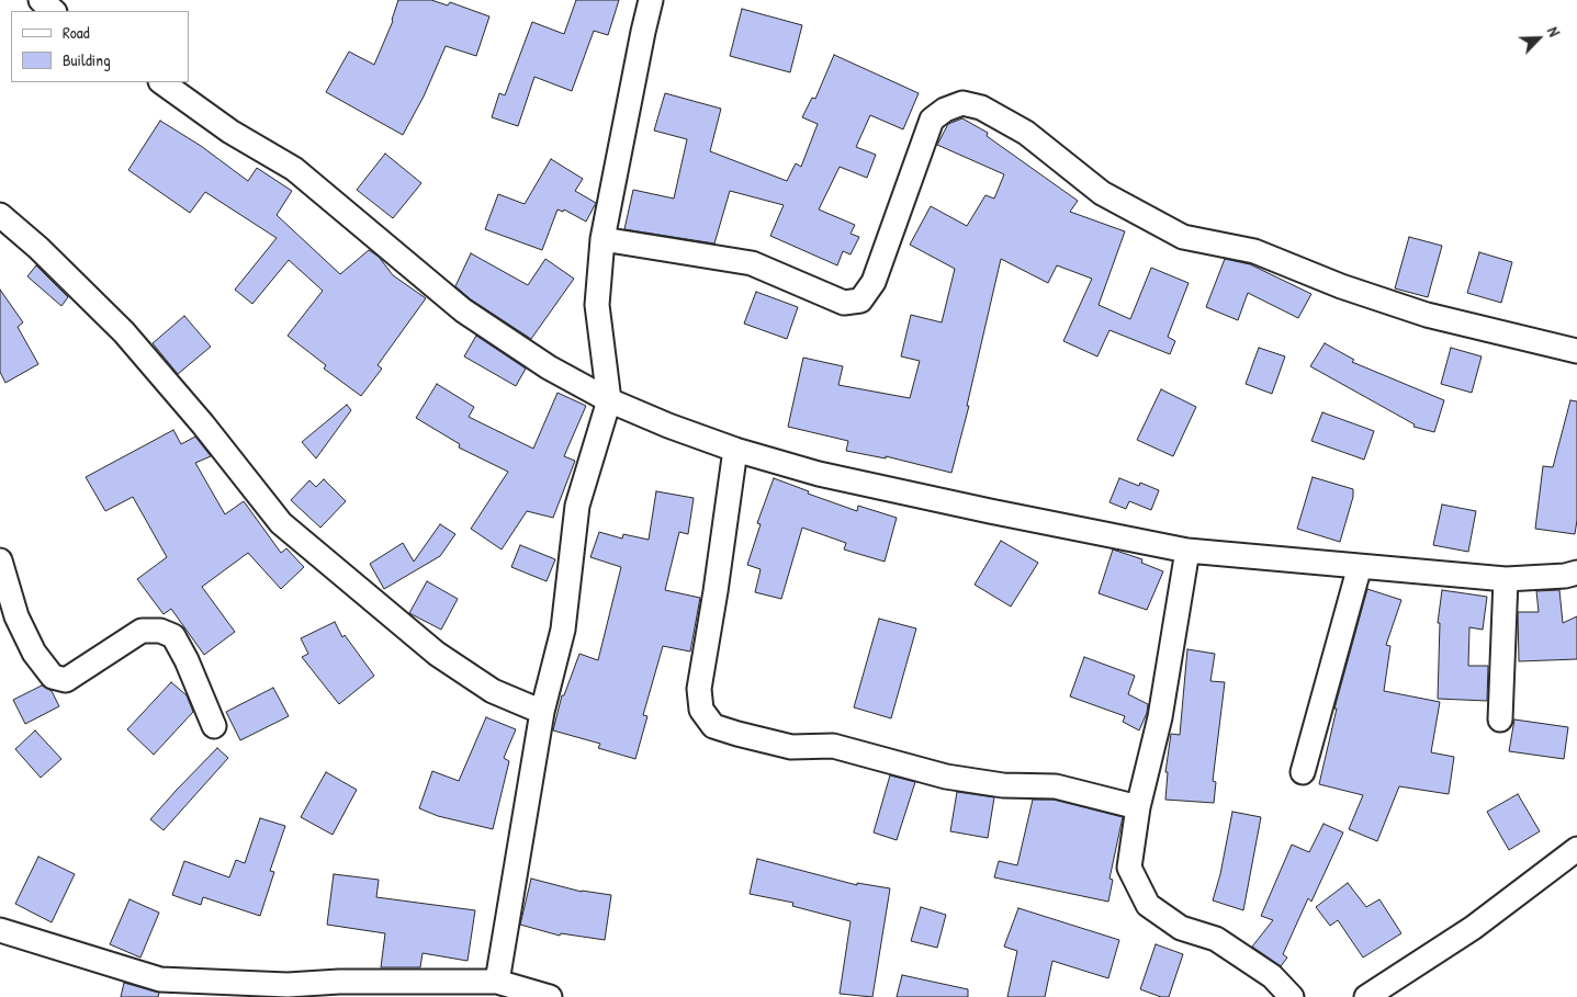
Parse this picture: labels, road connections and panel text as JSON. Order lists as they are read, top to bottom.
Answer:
{
  "legend": ["Road", "Building"],
  "north": "top right"
}
